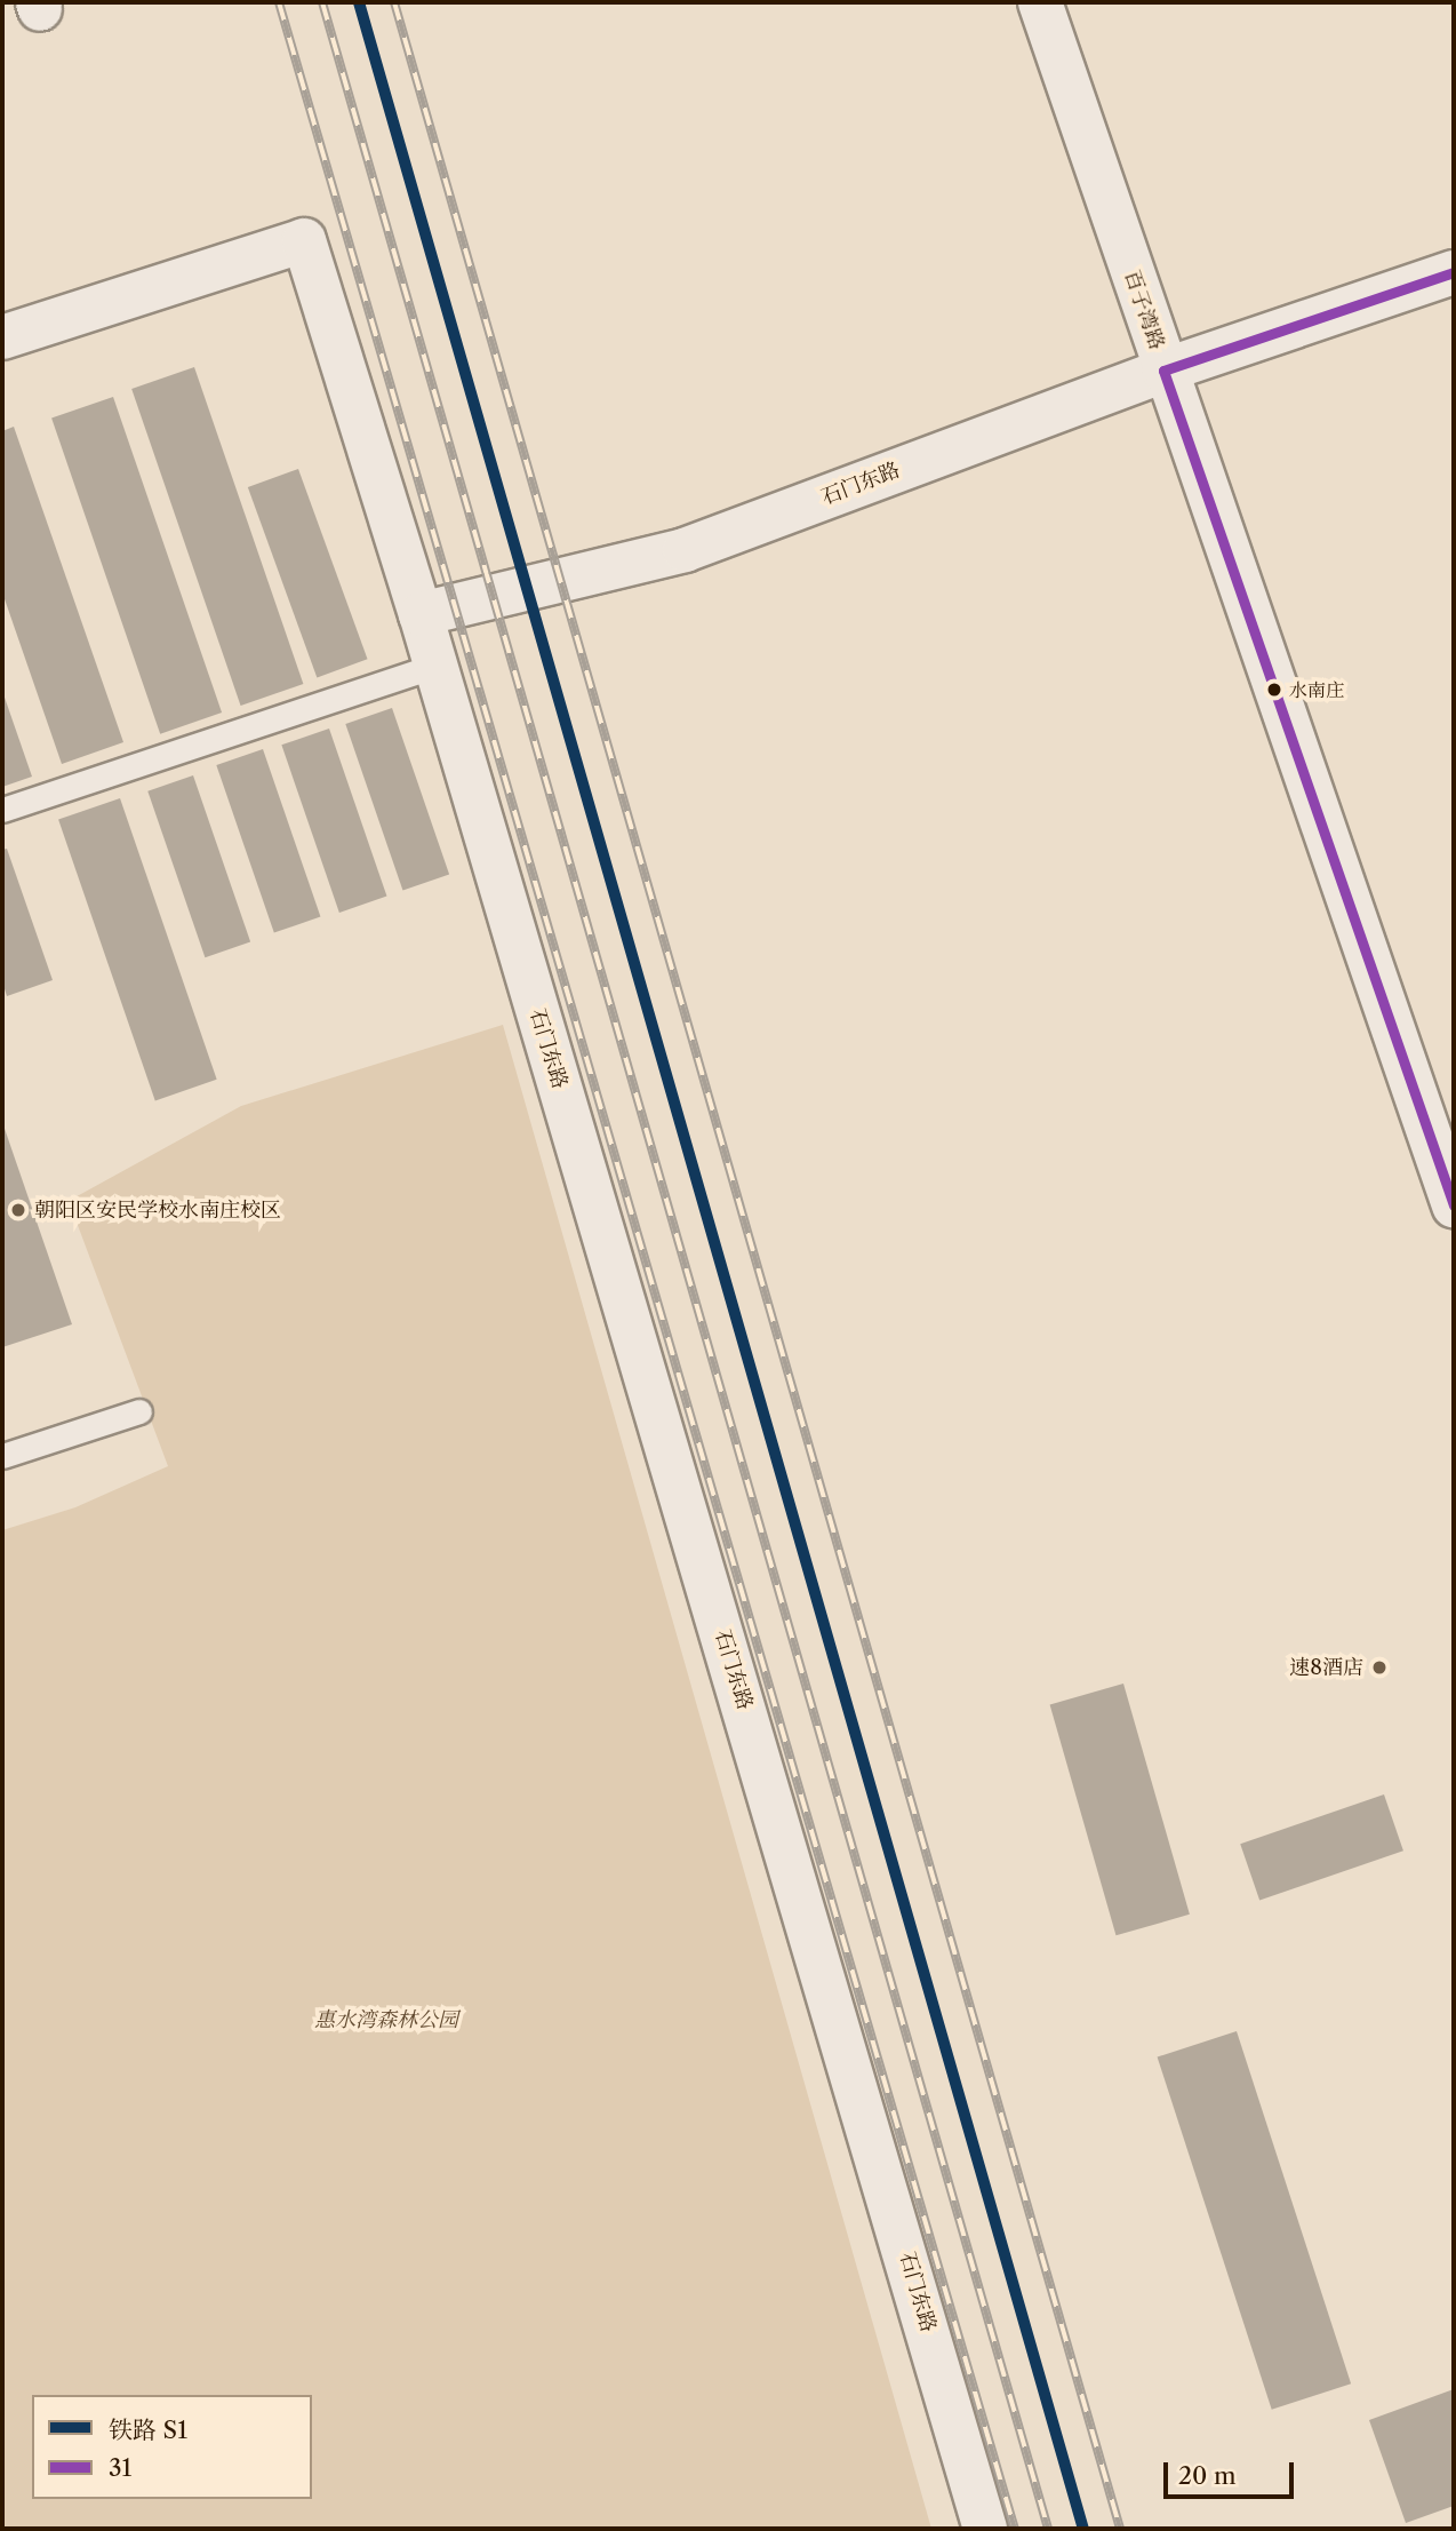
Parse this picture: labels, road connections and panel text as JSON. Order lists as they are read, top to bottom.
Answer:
{
  "streets": {
    "street": ["百子湾路", "石门东路"]
  },
  "crossings": [
    ["百子湾路", "石门东路"]
  ],
  "parks": ["惠水湾森林公园"],
  "places": ["水南庄", "朝阳区安民学校水南庄校区", "速8酒店"],
  "lines": ["rail line S1", "transit line 31"],
  "legend": ["铁路 S1", "31"],
  "scale_bar": "20 m"
}
